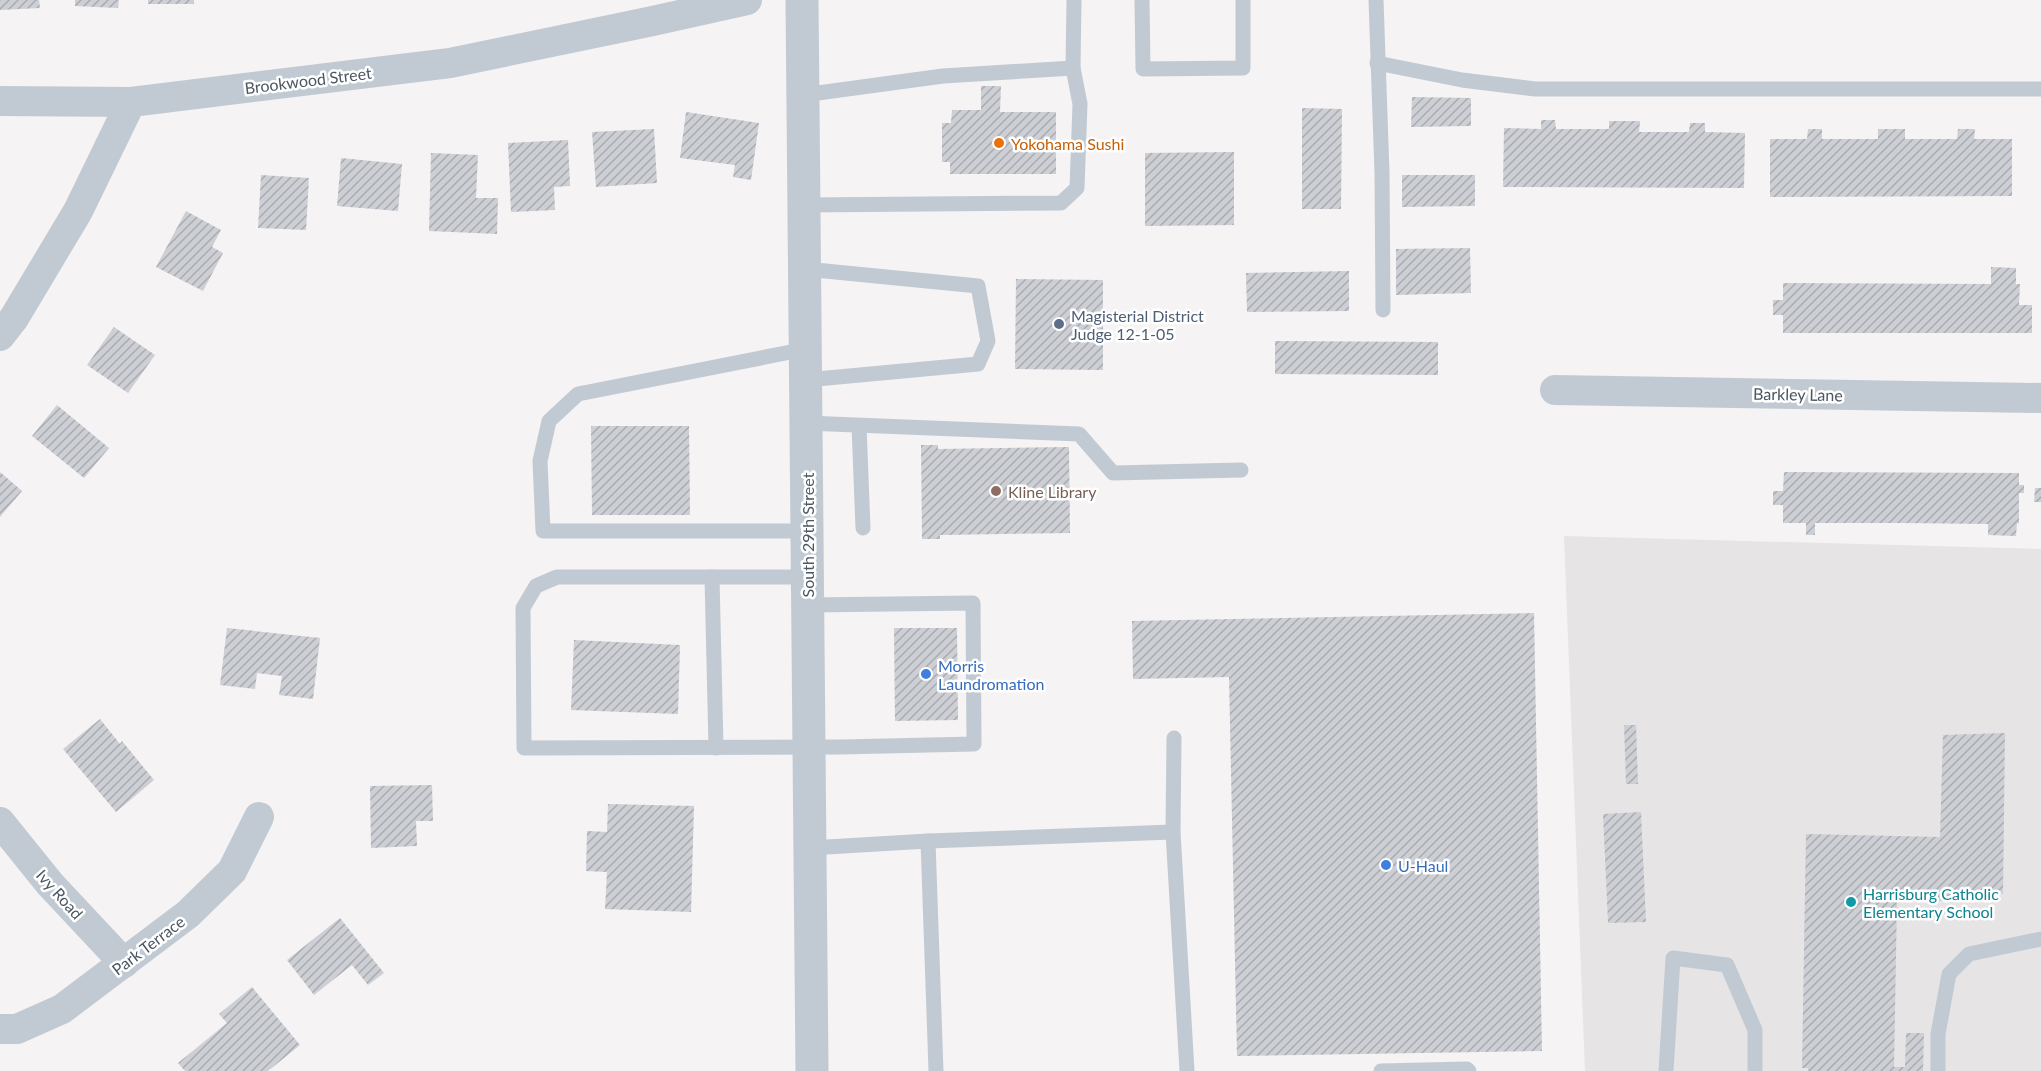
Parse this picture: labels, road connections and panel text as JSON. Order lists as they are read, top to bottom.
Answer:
{
  "streets": {
    "street": [
      "Brookwood Street",
      "Barkley Lane",
      "South 29th Street",
      "Ivy Road",
      "Park Terrace"
    ]
  },
  "crossings": [
    ["Ivy Road", "Park Terrace"]
  ],
  "places": [
    "Yokohama Sushi",
    "Magisterial District Judge 12-1-05",
    "Kline Library",
    "Morris Laundromation",
    "U-Haul",
    "Harrisburg Catholic Elementary School"
  ]
}
